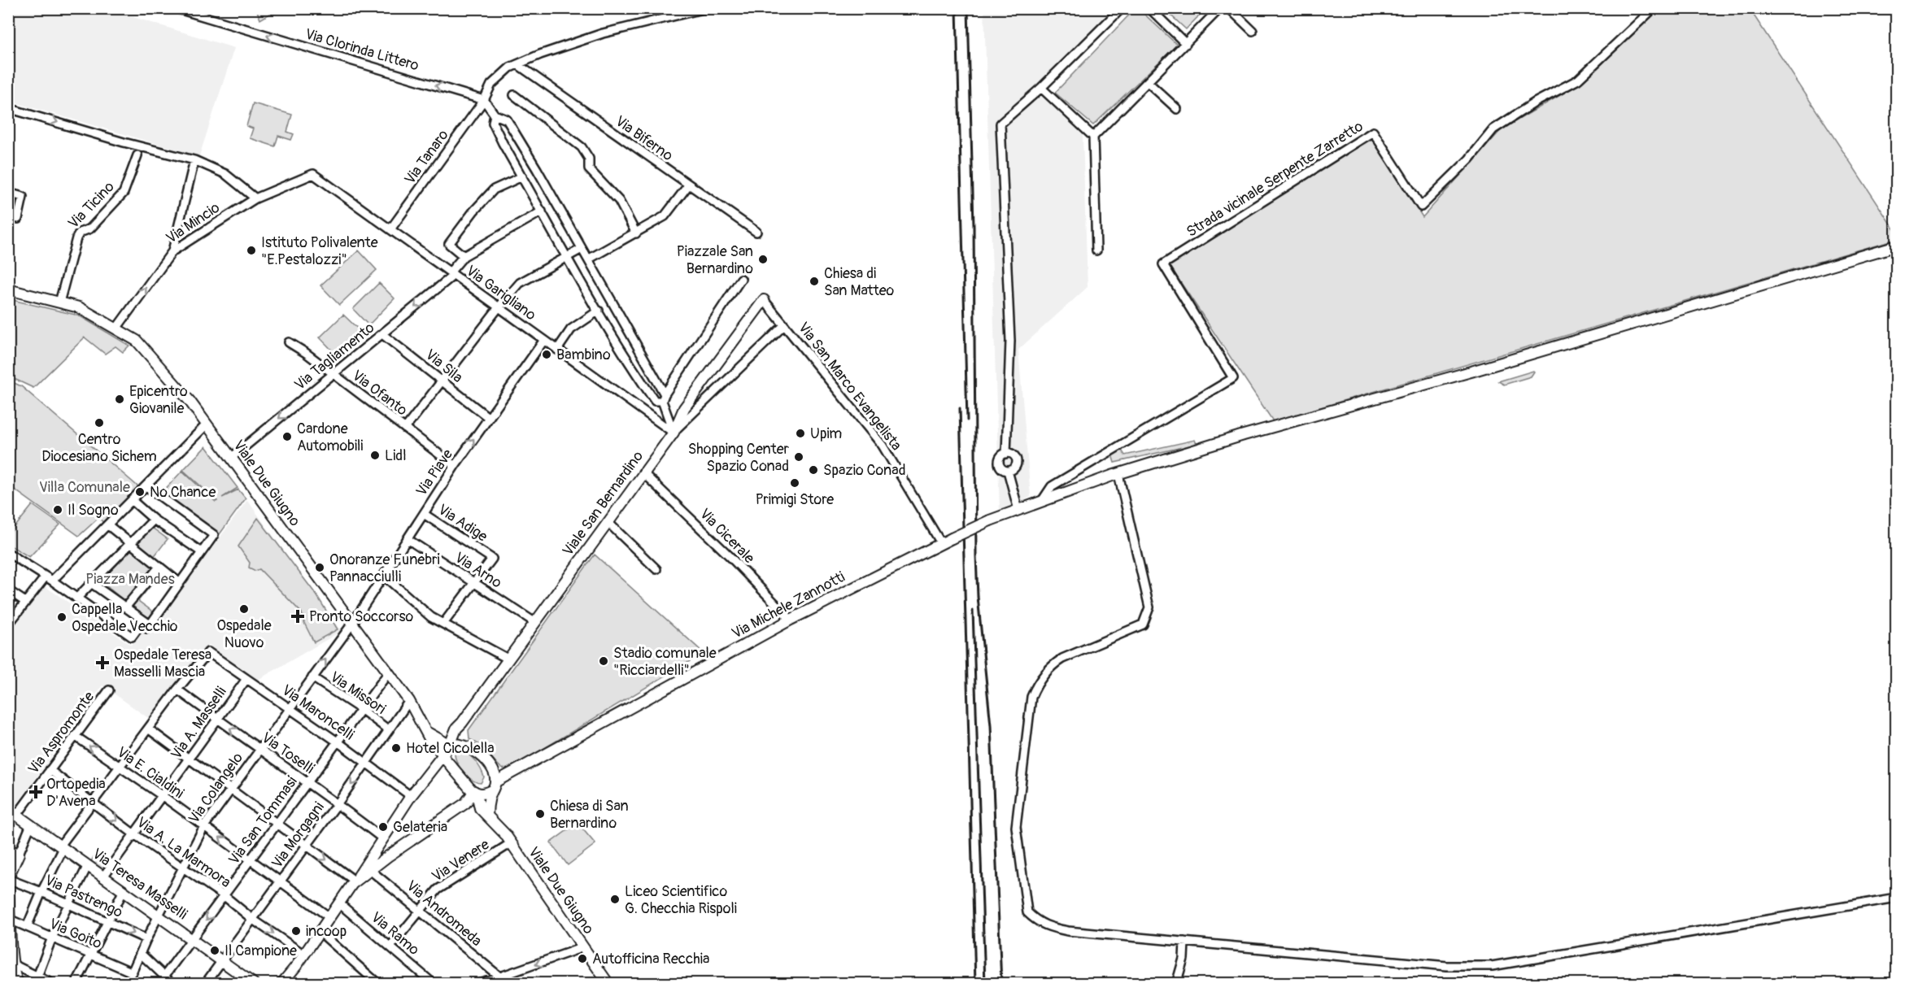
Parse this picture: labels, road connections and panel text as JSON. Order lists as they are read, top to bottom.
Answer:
{
  "streets": {
    "main road": [
      "Viale Due Giugno",
      "Viale San Bernardino",
      "Via Michele Zannotti",
      "Via Teresa Masselli"
    ],
    "street": [
      "Via Clorinda Littero",
      "Via Biferno",
      "Via Tanaro",
      "Strada vicinale Serpente Zarretto",
      "Via Ticino",
      "Via Mincio",
      "Via Garigliano",
      "Via Tagliamento",
      "Via Sila",
      "Via San Marco Evangelista",
      "Via Ofanto",
      "Via Piave",
      "Via Adige",
      "Via Cicerale",
      "Via Arno",
      "Via Missori",
      "Via Maroncelli",
      "Via A. Masselli",
      "Via Aspromonte",
      "Via Toselli",
      "Via E. Cialdini",
      "Via Colangelo",
      "Via San Tommasi",
      "Via Morgagni",
      "Via A. La Marmora",
      "Via Venere",
      "Via Pastrengo",
      "Via Andromeda",
      "Via Goito",
      "Via Ramo"
    ]
  },
  "crossings": [
    ["Via Clorinda Littero", "Via Tanaro"],
    ["Via Biferno", "Via Tanaro"],
    ["Via Tanaro", "Via Garigliano"],
    ["Strada vicinale Serpente Zarretto", "Via Michele Zannotti"],
    ["Via Ticino", "Viale Due Giugno"],
    ["Via Mincio", "Via Garigliano"],
    ["Via Mincio", "Viale Due Giugno"],
    ["Via Garigliano", "Via Tagliamento"],
    ["Via Garigliano", "Via Piave"],
    ["Via Garigliano", "Viale San Bernardino"],
    ["Via Tagliamento", "Via Sila"],
    ["Via Tagliamento", "Via Ofanto"],
    ["Via Tagliamento", "Viale Due Giugno"],
    ["Via Sila", "Via Piave"],
    ["Via San Marco Evangelista", "Viale San Bernardino"],
    ["Via San Marco Evangelista", "Via Michele Zannotti"],
    ["Via Ofanto", "Via Piave"],
    ["Via Piave", "Viale Due Giugno"],
    ["Via Piave", "Via Adige"],
    ["Via Piave", "Via Arno"],
    ["Via Piave", "Via Colangelo"],
    ["Viale Due Giugno", "Viale San Bernardino"],
    ["Viale Due Giugno", "Via Michele Zannotti"],
    ["Viale Due Giugno", "Via Colangelo"],
    ["Viale Due Giugno", "Via San Tommasi"],
    ["Viale Due Giugno", "Via Morgagni"],
    ["Viale Due Giugno", "Via Venere"],
    ["Viale San Bernardino", "Via Cicerale"],
    ["Viale San Bernardino", "Via Arno"],
    ["Via Adige", "Via Arno"],
    ["Via Cicerale", "Via Michele Zannotti"],
    ["Via Missori", "Via Colangelo"],
    ["Via Missori", "Via San Tommasi"],
    ["Via Missori", "Via Morgagni"],
    ["Via Maroncelli", "Via A. Masselli"],
    ["Via Maroncelli", "Via Toselli"],
    ["Via Maroncelli", "Via Colangelo"],
    ["Via Maroncelli", "Via San Tommasi"],
    ["Via Maroncelli", "Via Morgagni"],
    ["Via A. Masselli", "Via Toselli"],
    ["Via A. Masselli", "Via E. Cialdini"],
    ["Via A. Masselli", "Via A. La Marmora"],
    ["Via A. Masselli", "Via Teresa Masselli"],
    ["Via Aspromonte", "Via E. Cialdini"],
    ["Via Aspromonte", "Via A. La Marmora"],
    ["Via Aspromonte", "Via Teresa Masselli"],
    ["Via Toselli", "Via Colangelo"],
    ["Via Toselli", "Via San Tommasi"],
    ["Via Toselli", "Via Morgagni"],
    ["Via E. Cialdini", "Via Colangelo"],
    ["Via E. Cialdini", "Via San Tommasi"],
    ["Via E. Cialdini", "Via Morgagni"],
    ["Via Colangelo", "Via A. La Marmora"],
    ["Via Colangelo", "Via Teresa Masselli"],
    ["Via Colangelo", "Via Pastrengo"],
    ["Via Colangelo", "Via Goito"],
    ["Via San Tommasi", "Via A. La Marmora"],
    ["Via San Tommasi", "Via Teresa Masselli"],
    ["Via Morgagni", "Via A. La Marmora"],
    ["Via Morgagni", "Via Teresa Masselli"],
    ["Via Venere", "Via Andromeda"],
    ["Via Venere", "Via Ramo"]
  ],
  "one_way": [
    "Via Clorinda Littero",
    "Via Mincio",
    "Via Tagliamento",
    "Via A. La Marmora"
  ],
  "parks": ["Villa Comunale", "Piazza Mandes"],
  "places": {
    "other": [
      "Istituto Polivalente \"E.Pestalozzi\"",
      "Piazzale San Bernardino",
      "Chiesa di San Matteo",
      "Bambino",
      "Epicentro Giovanile",
      "Centro Diocesiano Sichem",
      "Upim",
      "Cardone Automobili",
      "Lidl",
      "Shopping Center Spazio Conad",
      "Spazio Conad",
      "Primigi Store",
      "No Chance",
      "Il Sogno",
      "Onoranze Funebri Pannacciulli",
      "Ospedale Nuovo",
      "Cappella Ospedale Vecchio",
      "Stadio comunale \"Ricciardelli\"",
      "Hotel Cicolella",
      "Chiesa di San Bernardino",
      "Gelateria",
      "Liceo Scientifico G. Checchia Rispoli",
      "incoop",
      "Il Campione",
      "Autofficina Recchia"
    ],
    "health": ["Pronto Soccorso", "Ospedale Teresa Masselli Mascia", "Ortopedia D'Avena"]
  }
}
